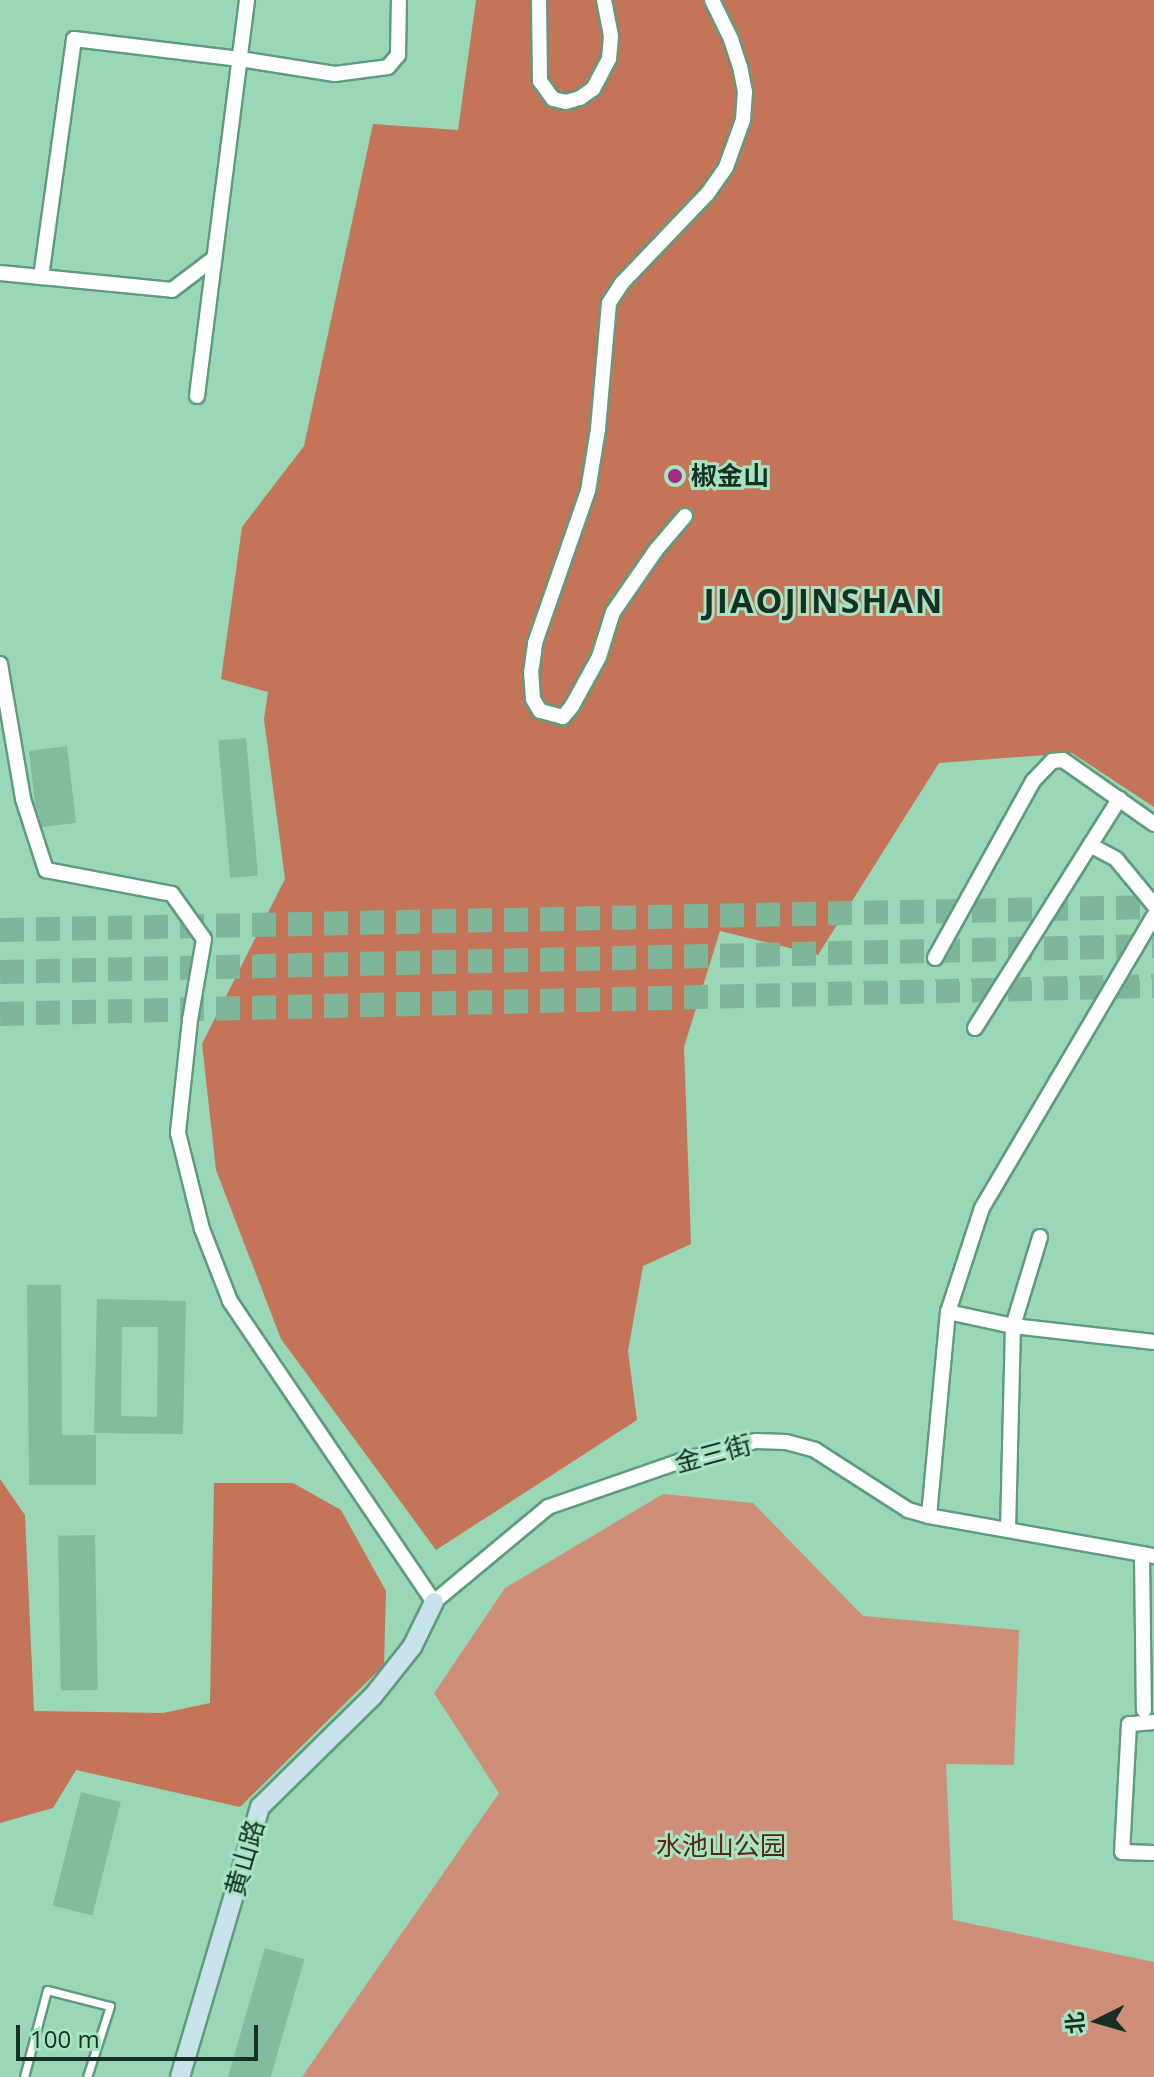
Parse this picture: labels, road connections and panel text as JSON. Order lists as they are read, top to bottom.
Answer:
{
  "streets": {
    "street": ["金三街", "黄山路"]
  },
  "crossings": [
    ["金三街", "黄山路"]
  ],
  "districts": ["JIAOJINSHAN"],
  "parks": ["水池山公园"],
  "places": ["椒金山"],
  "scale_bar": "100 m",
  "north": "left"
}
